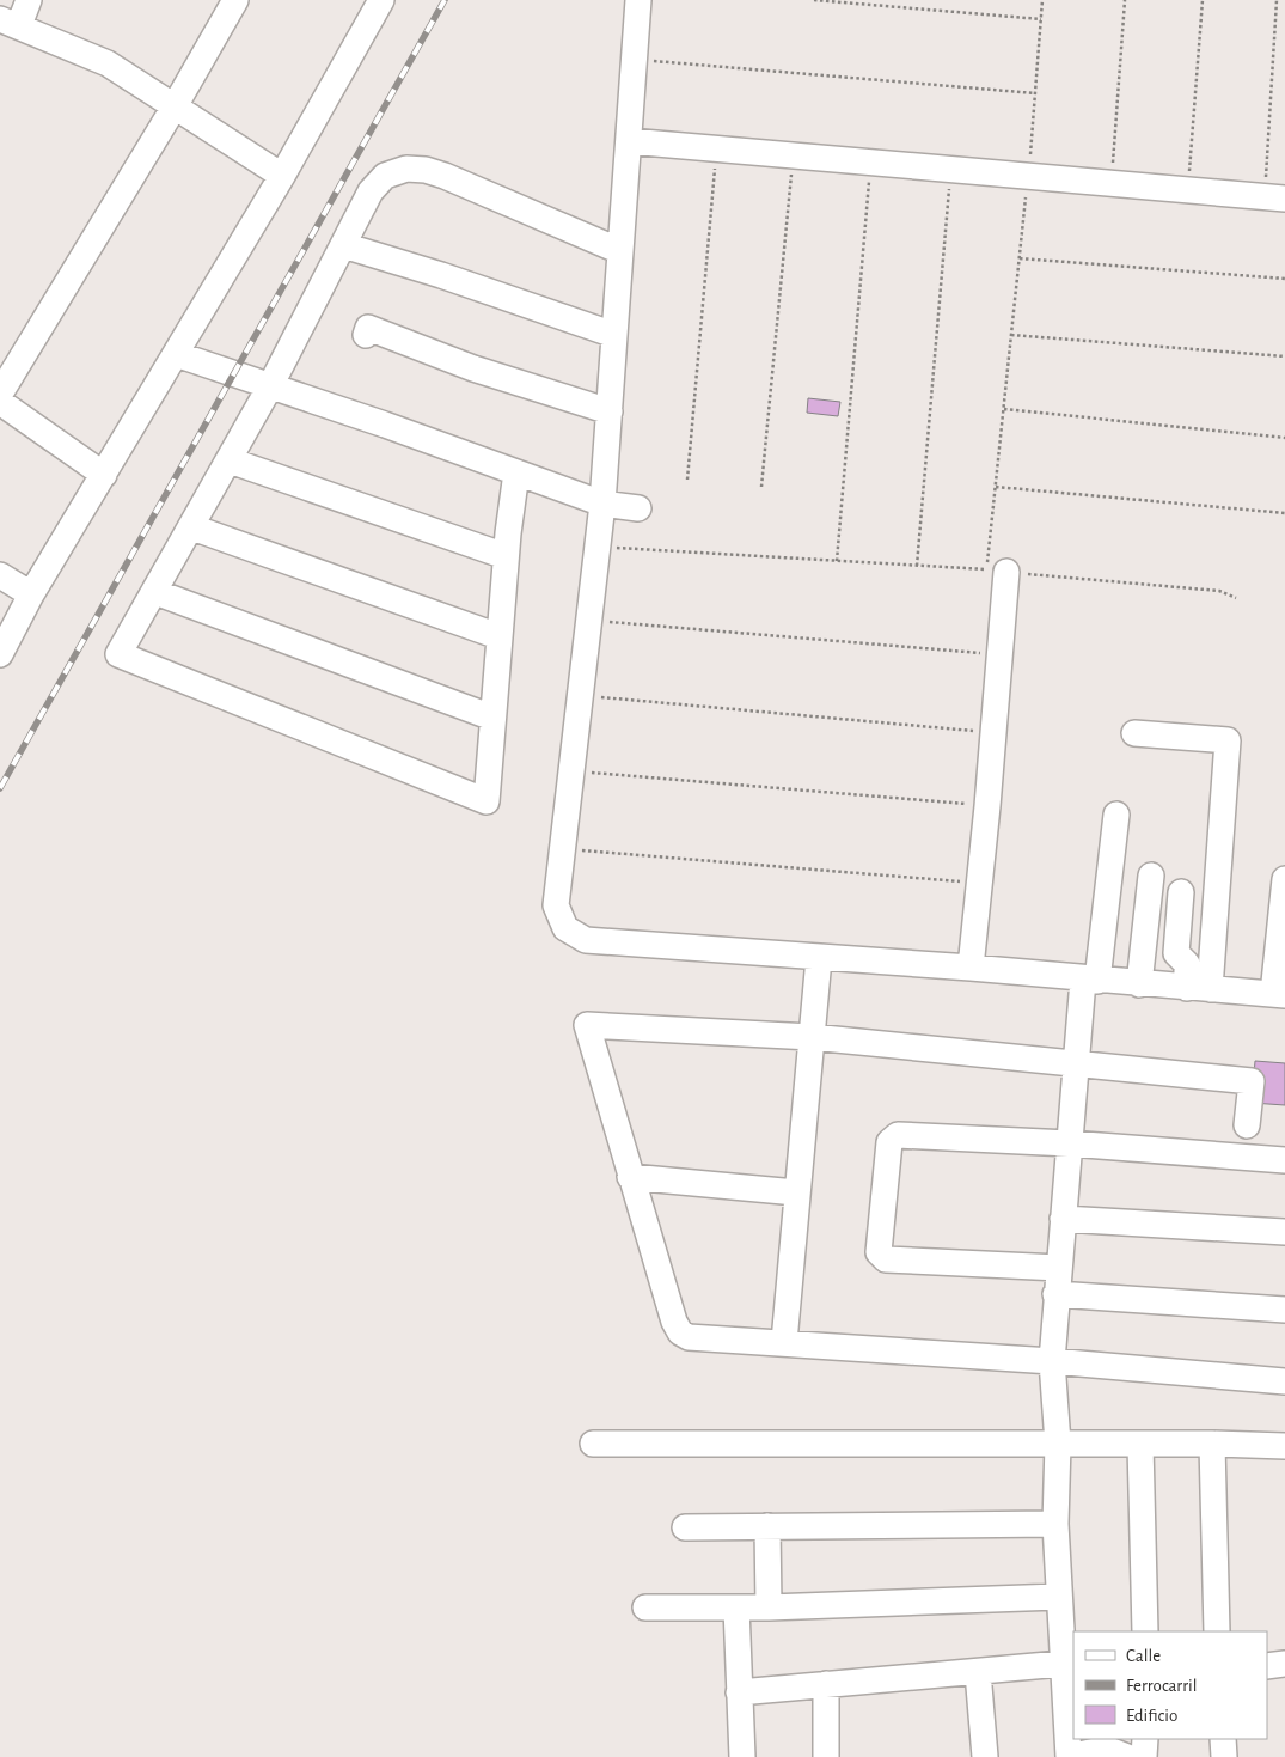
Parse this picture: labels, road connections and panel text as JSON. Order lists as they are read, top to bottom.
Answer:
{
  "legend": ["Calle", "Ferrocarril", "Edificio"]
}
